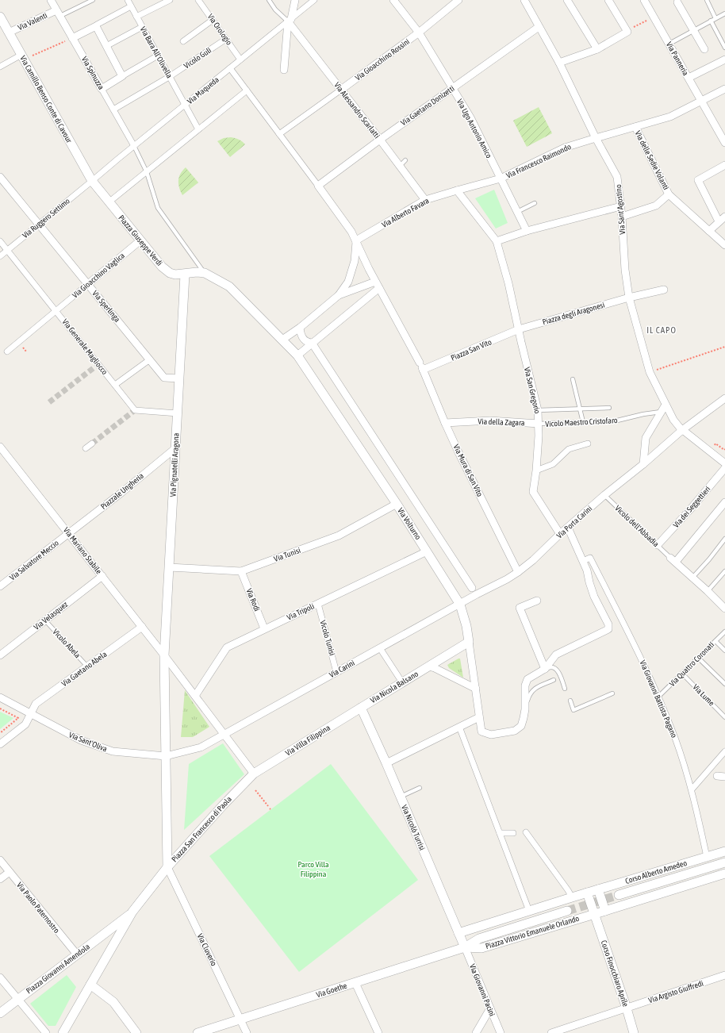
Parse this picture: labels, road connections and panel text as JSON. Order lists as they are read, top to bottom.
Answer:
{
  "streets": {
    "street": [
      "Via Valenti",
      "Via Orologio",
      "Via Bara All'Olivella",
      "Vicolo Gulì",
      "Via Panneria",
      "Via Gioacchino Rossini",
      "Via Spinuzza",
      "Via Maqueda",
      "Via Camillo Benso Conte di Cavour",
      "Via Gaetano Donizetti",
      "Via Alessandro Scarlatti",
      "Via Ugo Antonio Amico",
      "Via delle Sedie Volanti",
      "Via Francesco Raimondo",
      "Via Sant'Agostino",
      "Via Alberto Favara",
      "Via Ruggero Settimo",
      "Piazza Giuseppe Verdi",
      "Via Gioacchino Vaglica",
      "Via Sperlinga",
      "Piazza degli Aragonesi",
      "Via Generale Magliocco",
      "Piazza San Vito",
      "Via San Gregorio",
      "Via della Zagara",
      "Via Pignatelli Aragona",
      "Via Mura di San Vito",
      "Piazzale Ungheria",
      "Via dei Seggettieri",
      "Via Porta Carini",
      "Via Volturno",
      "Via Mariano Stabile",
      "Via Tunisi",
      "Via Salvatore Meccio",
      "Via Rodi",
      "Via Tripoli",
      "Via Velasquez",
      "Vicolo Tunisi",
      "Via Gaetano Abela",
      "Via Carini",
      "Via Nicola Balsano",
      "Via Giovanni Battista Pagano",
      "Via Villa Filippina",
      "Via Sant'Oliva",
      "Via Nicolò Turrisi",
      "Piazza San Francesco di Paola",
      "Corso Alberto Amedeo",
      "Via Paolo Paternostro",
      "Piazza Vittorio Emanuele Orlando",
      "Via Cluverio",
      "Piazza Giovanni Amendola",
      "Corso Finocchiaro Aprile",
      "Via Goethe",
      "Via Giovanni Pacini",
      "Via Argisto Giuffredi"
    ],
    "lane": [
      "Vicolo Maestro Cristofaro",
      "Vicolo dell'Abbadia",
      "Vicolo Abela",
      "Via Quattro Coronati",
      "Via Lume"
    ]
  },
  "crossings": [
    ["Via Valenti", "Via Spinuzza"],
    ["Via Valenti", "Via Camillo Benso Conte di Cavour"],
    ["Via Orologio", "Vicolo Gulì"],
    ["Via Orologio", "Via Maqueda"],
    ["Via Bara All'Olivella", "Vicolo Gulì"],
    ["Via Bara All'Olivella", "Via Maqueda"],
    ["Vicolo Gulì", "Via Spinuzza"],
    ["Via Panneria", "Via Francesco Raimondo"],
    ["Via Gioacchino Rossini", "Via Alessandro Scarlatti"],
    ["Via Gioacchino Rossini", "Via Ugo Antonio Amico"],
    ["Via Spinuzza", "Via Maqueda"],
    ["Via Maqueda", "Via Camillo Benso Conte di Cavour"],
    ["Via Maqueda", "Via Alessandro Scarlatti"],
    ["Via Maqueda", "Via Ruggero Settimo"],
    ["Via Maqueda", "Piazza Giuseppe Verdi"],
    ["Via Camillo Benso Conte di Cavour", "Via Ruggero Settimo"],
    ["Via Camillo Benso Conte di Cavour", "Piazza Giuseppe Verdi"],
    ["Via Gaetano Donizetti", "Via Alessandro Scarlatti"],
    ["Via Gaetano Donizetti", "Via Ugo Antonio Amico"],
    ["Via Gaetano Donizetti", "Via Sant'Agostino"],
    ["Via Alessandro Scarlatti", "Via Alberto Favara"],
    ["Via Ugo Antonio Amico", "Via Francesco Raimondo"],
    ["Via delle Sedie Volanti", "Via Francesco Raimondo"],
    ["Via Francesco Raimondo", "Via Sant'Agostino"],
    ["Via Francesco Raimondo", "Via Alberto Favara"],
    ["Via Sant'Agostino", "Piazza degli Aragonesi"],
    ["Via Sant'Agostino", "Via Porta Carini"],
    ["Via Alberto Favara", "Via Mura di San Vito"],
    ["Via Ruggero Settimo", "Piazza Giuseppe Verdi"],
    ["Via Ruggero Settimo", "Via Sperlinga"],
    ["Via Ruggero Settimo", "Via Generale Magliocco"],
    ["Piazza Giuseppe Verdi", "Via Gioacchino Vaglica"],
    ["Piazza Giuseppe Verdi", "Via Pignatelli Aragona"],
    ["Via Gioacchino Vaglica", "Via Sperlinga"],
    ["Via Gioacchino Vaglica", "Via Generale Magliocco"],
    ["Via Sperlinga", "Via Pignatelli Aragona"],
    ["Piazza degli Aragonesi", "Piazza San Vito"],
    ["Piazza degli Aragonesi", "Via San Gregorio"],
    ["Via Generale Magliocco", "Via Pignatelli Aragona"],
    ["Piazza San Vito", "Via San Gregorio"],
    ["Piazza San Vito", "Via Mura di San Vito"],
    ["Via San Gregorio", "Via della Zagara"],
    ["Via San Gregorio", "Vicolo Maestro Cristofaro"],
    ["Via San Gregorio", "Via Porta Carini"],
    ["Via della Zagara", "Vicolo Maestro Cristofaro"],
    ["Via della Zagara", "Via Mura di San Vito"],
    ["Via Pignatelli Aragona", "Piazzale Ungheria"],
    ["Via Pignatelli Aragona", "Via Mariano Stabile"],
    ["Via Pignatelli Aragona", "Via Tunisi"],
    ["Via Pignatelli Aragona", "Piazza San Francesco di Paola"],
    ["Via Mura di San Vito", "Via Porta Carini"],
    ["Piazzale Ungheria", "Via Mariano Stabile"],
    ["Piazzale Ungheria", "Via Salvatore Meccio"],
    ["Via dei Seggettieri", "Vicolo dell'Abbadia"],
    ["Via Porta Carini", "Via Volturno"],
    ["Via Porta Carini", "Vicolo dell'Abbadia"],
    ["Via Porta Carini", "Via Carini"],
    ["Via Volturno", "Via Tunisi"],
    ["Via Volturno", "Via Tripoli"],
    ["Via Volturno", "Via Carini"],
    ["Via Volturno", "Via Nicola Balsano"],
    ["Via Mariano Stabile", "Via Salvatore Meccio"],
    ["Via Mariano Stabile", "Via Velasquez"],
    ["Via Mariano Stabile", "Via Gaetano Abela"],
    ["Via Mariano Stabile", "Piazza San Francesco di Paola"],
    ["Via Tunisi", "Via Rodi"],
    ["Via Rodi", "Via Tripoli"],
    ["Via Tripoli", "Vicolo Tunisi"],
    ["Via Velasquez", "Vicolo Abela"],
    ["Vicolo Tunisi", "Via Carini"],
    ["Vicolo Abela", "Via Gaetano Abela"],
    ["Via Quattro Coronati", "Via Lume"],
    ["Via Quattro Coronati", "Via Giovanni Battista Pagano"],
    ["Via Gaetano Abela", "Via Sant'Oliva"],
    ["Via Carini", "Via Sant'Oliva"],
    ["Via Carini", "Piazza San Francesco di Paola"],
    ["Via Nicola Balsano", "Via Villa Filippina"],
    ["Via Nicola Balsano", "Via Nicolò Turrisi"],
    ["Via Giovanni Battista Pagano", "Corso Alberto Amedeo"],
    ["Via Villa Filippina", "Via Nicolò Turrisi"],
    ["Via Villa Filippina", "Piazza San Francesco di Paola"],
    ["Via Sant'Oliva", "Piazza San Francesco di Paola"],
    ["Via Nicolò Turrisi", "Piazza Vittorio Emanuele Orlando"],
    ["Via Nicolò Turrisi", "Via Goethe"],
    ["Via Nicolò Turrisi", "Via Giovanni Pacini"],
    ["Piazza San Francesco di Paola", "Via Cluverio"],
    ["Piazza San Francesco di Paola", "Piazza Giovanni Amendola"],
    ["Corso Alberto Amedeo", "Corso Finocchiaro Aprile"],
    ["Via Paolo Paternostro", "Piazza Giovanni Amendola"],
    ["Piazza Vittorio Emanuele Orlando", "Corso Finocchiaro Aprile"],
    ["Piazza Vittorio Emanuele Orlando", "Via Goethe"],
    ["Piazza Vittorio Emanuele Orlando", "Via Giovanni Pacini"],
    ["Via Cluverio", "Piazza Giovanni Amendola"],
    ["Via Cluverio", "Via Goethe"],
    ["Corso Finocchiaro Aprile", "Via Argisto Giuffredi"],
    ["Via Goethe", "Via Giovanni Pacini"]
  ],
  "districts": ["IL CAPO"],
  "parks": ["Parco Villa Filippina"]
}
